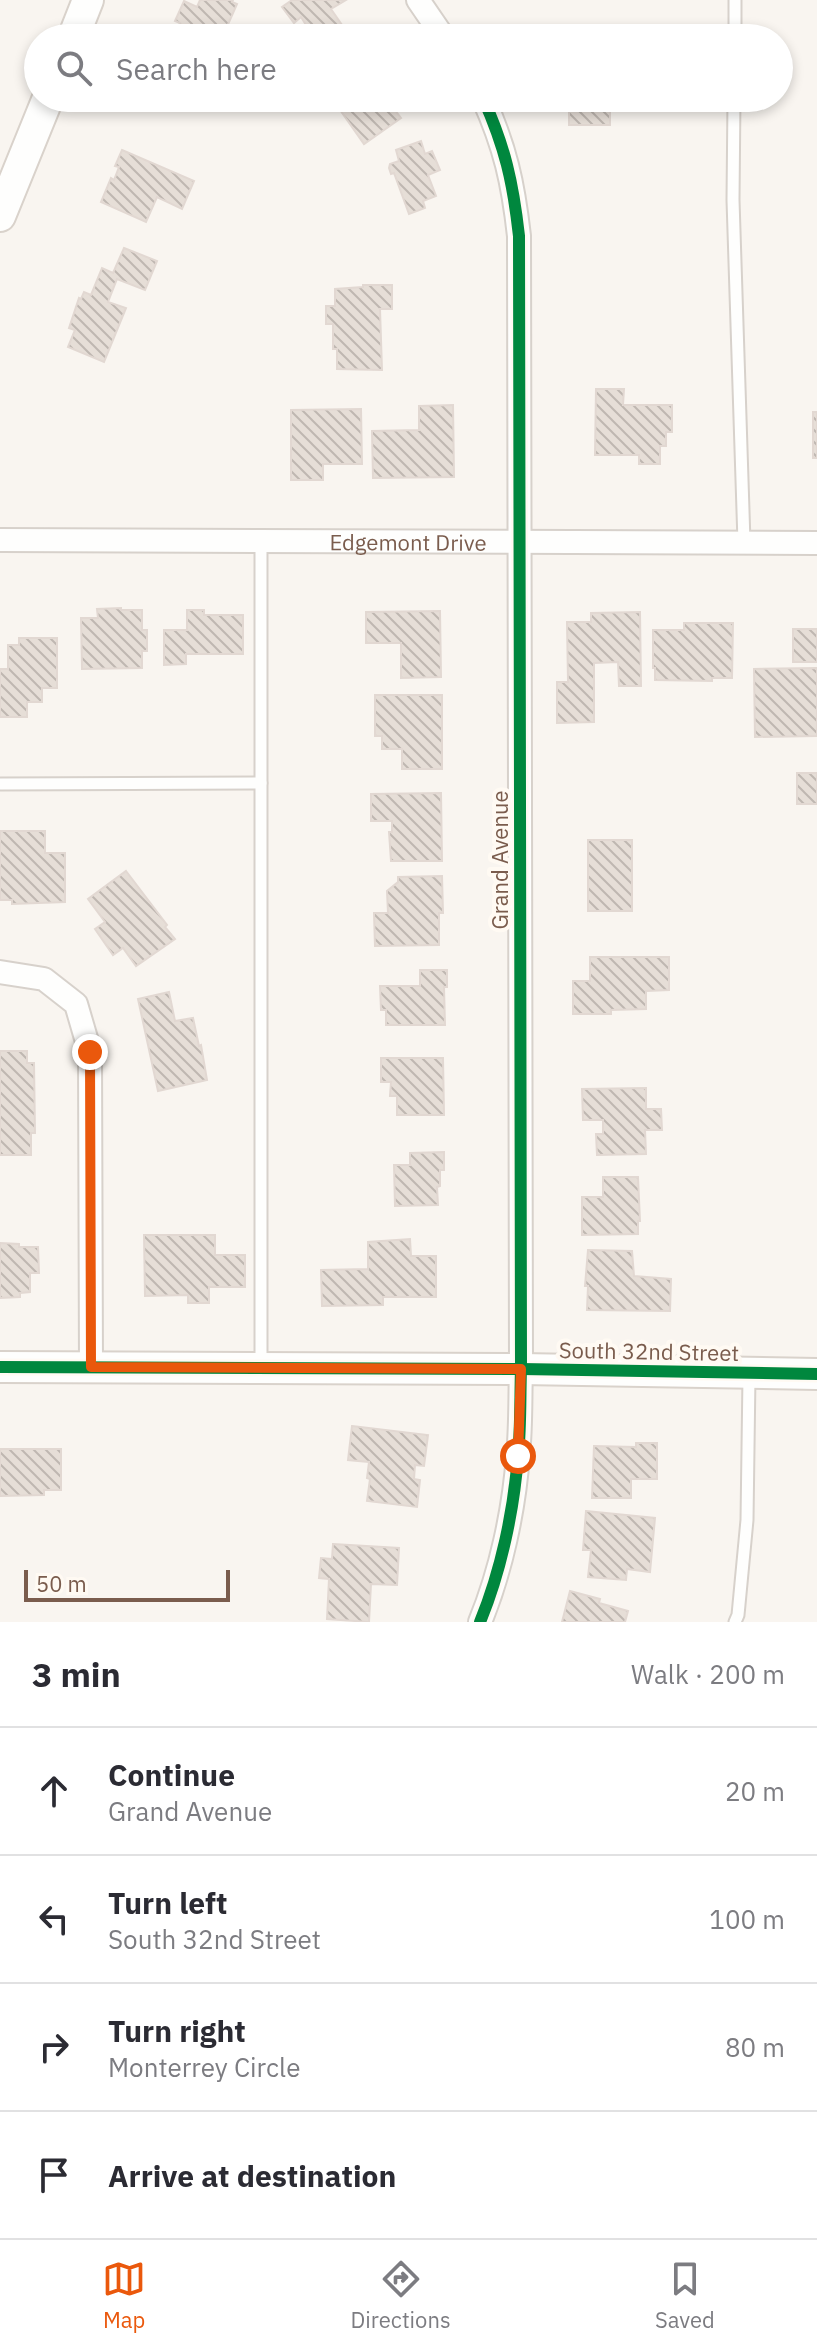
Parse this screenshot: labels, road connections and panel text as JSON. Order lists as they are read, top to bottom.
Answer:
{
  "streets": {
    "street": ["Edgemont Drive", "Grand Avenue", "South 32nd Street"]
  },
  "crossings": [
    ["Edgemont Drive", "Grand Avenue"],
    ["Grand Avenue", "South 32nd Street"]
  ],
  "scale_bar": "50 m",
  "page": {
    "search": "Search here",
    "scale": "50 m",
    "heading": ["3 min", "Walk · 200 m"],
    "list": [
      ["Continue", "Grand Avenue", "20 m"],
      ["Turn left", "South 32nd Street", "100 m"],
      ["Turn right", "Monterrey Circle", "80 m"],
      "Arrive at destination"
    ],
    "nav": ["Map", "Directions", "Saved"]
  }
}
